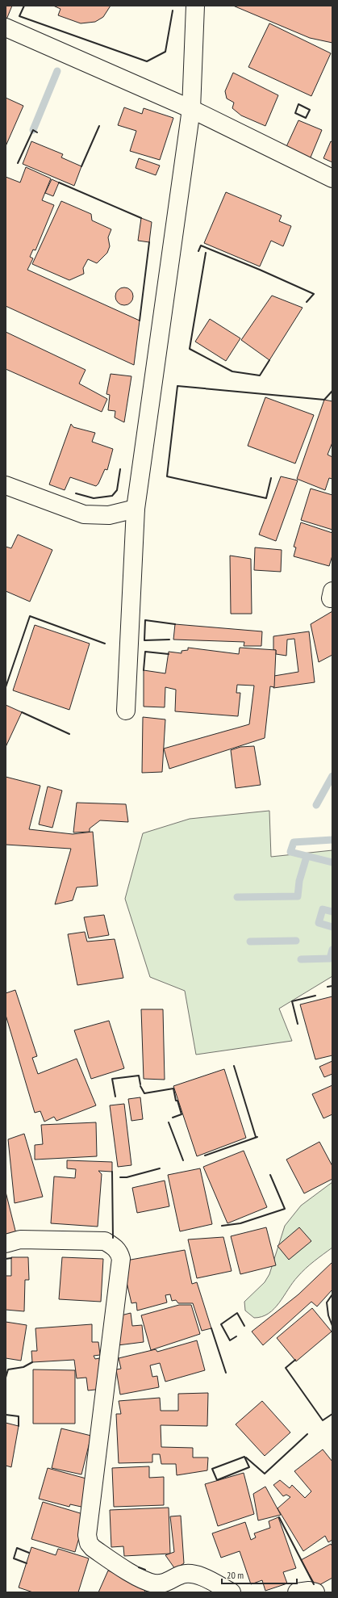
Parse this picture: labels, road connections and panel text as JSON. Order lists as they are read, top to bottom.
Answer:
{
  "scale_bar": "20 m"
}
